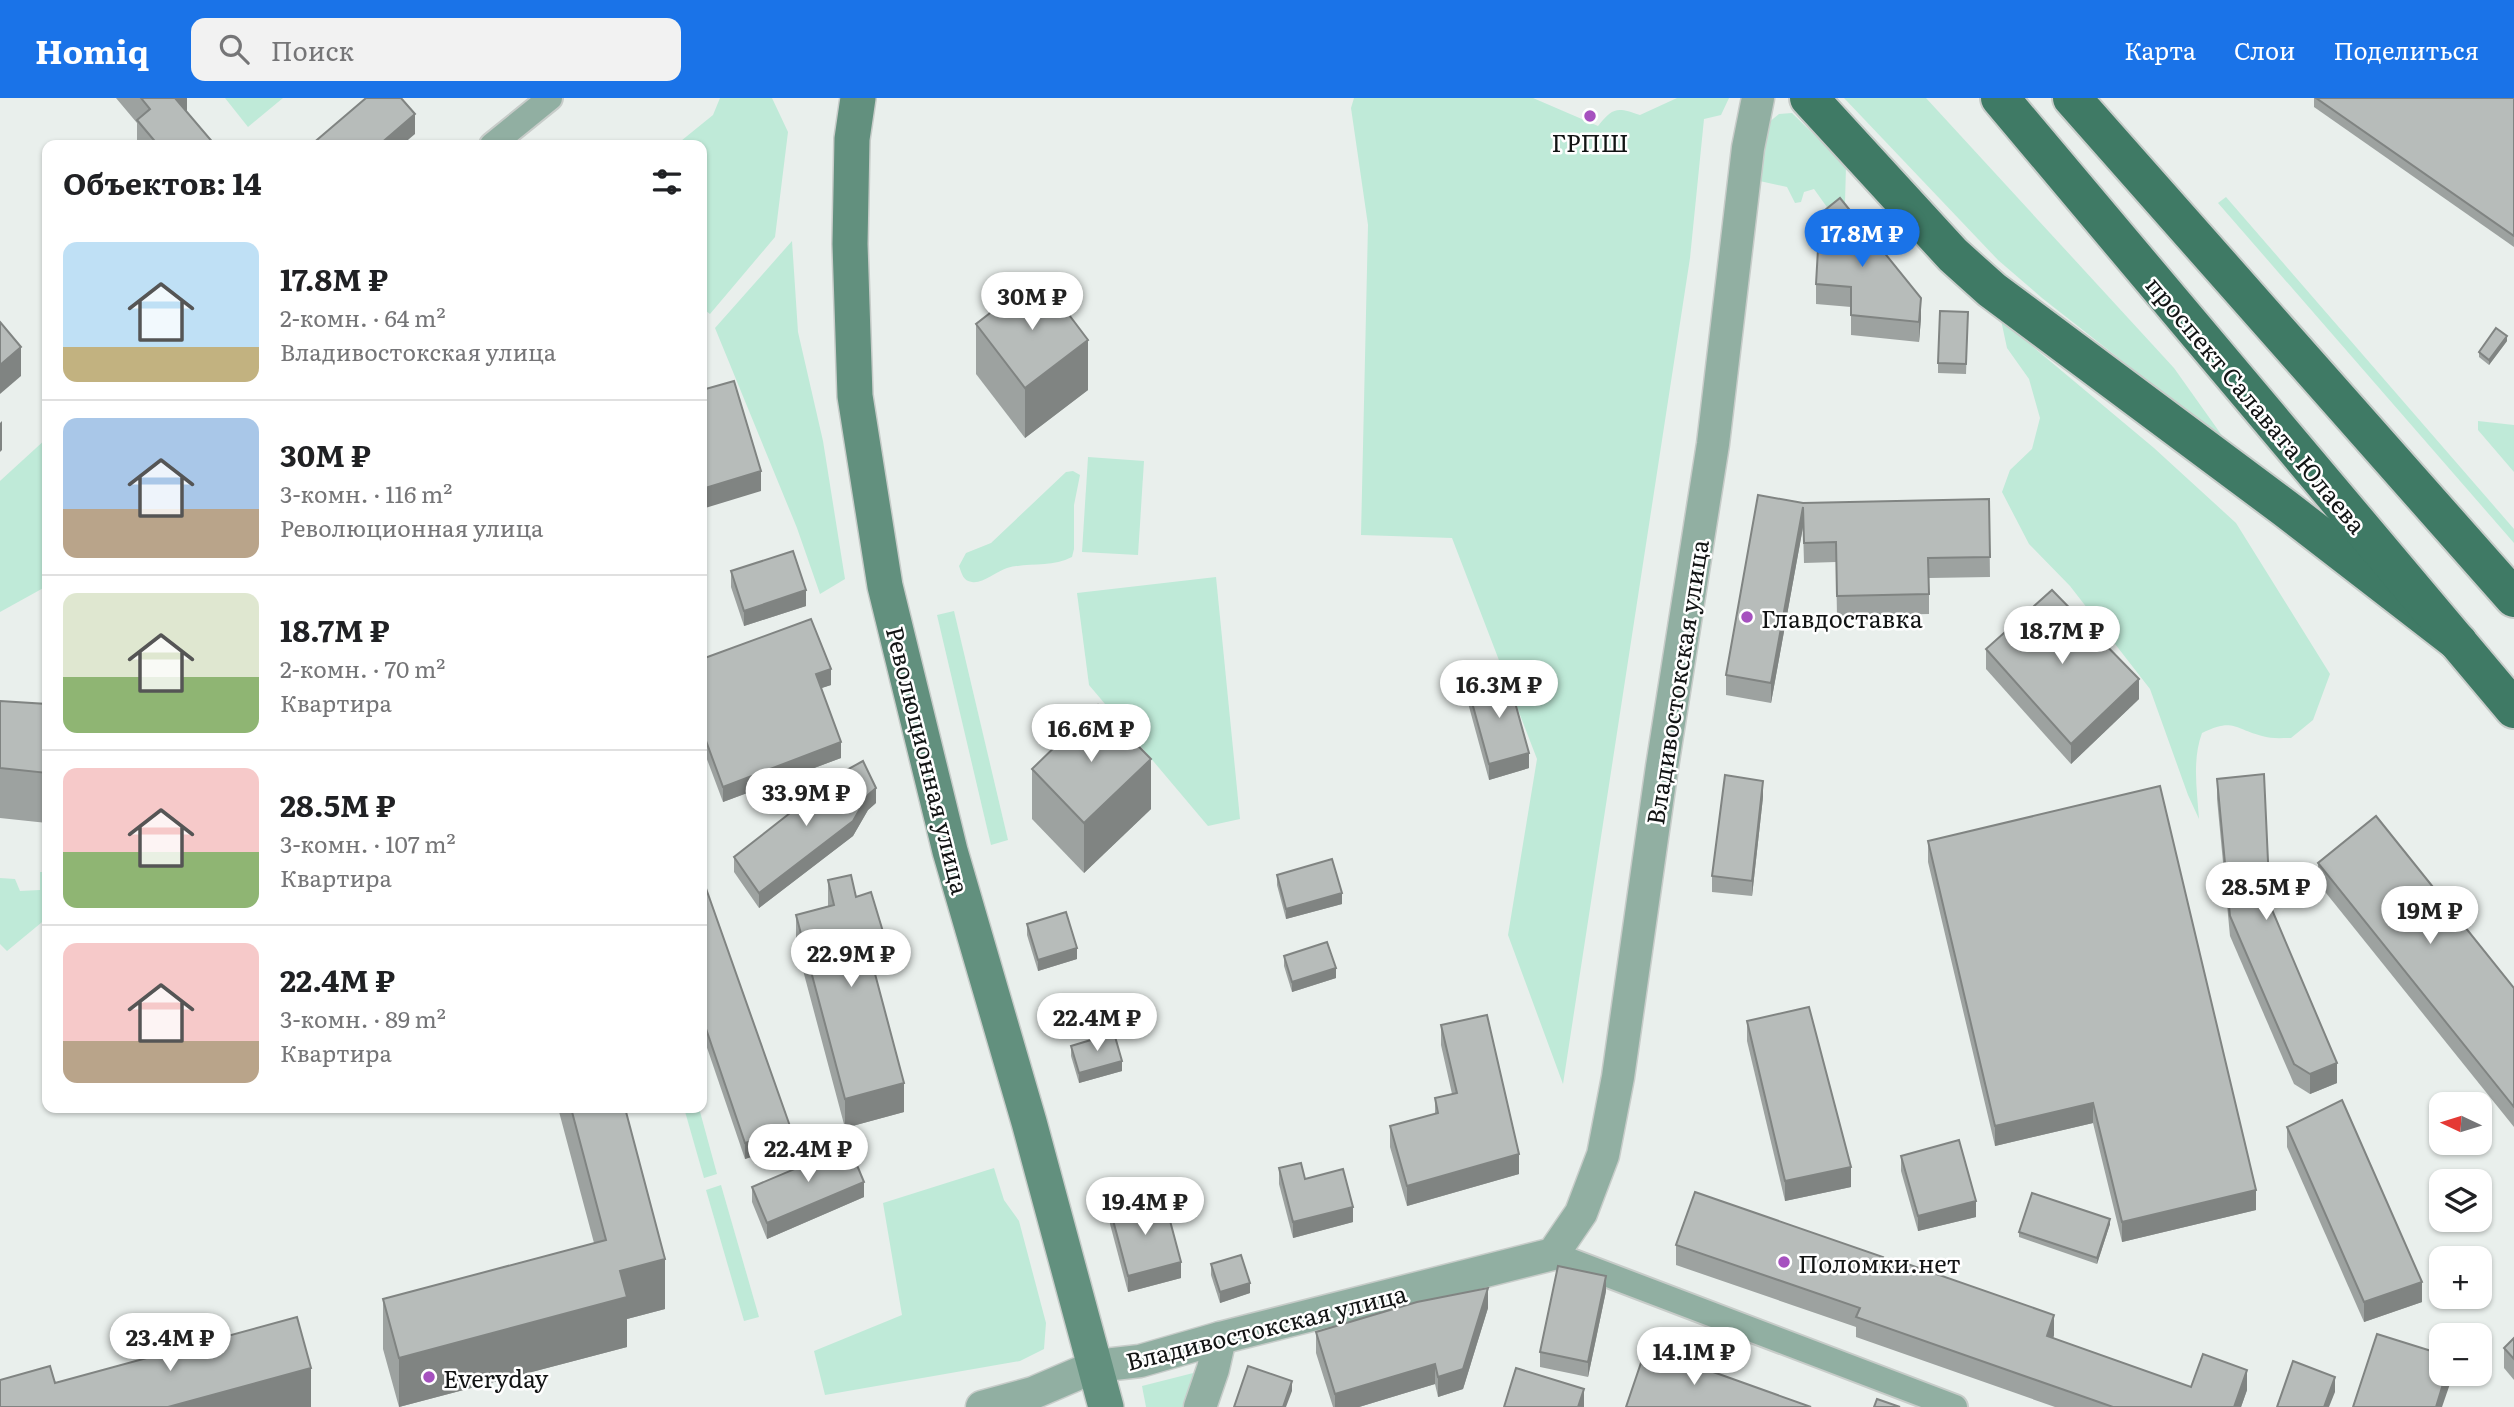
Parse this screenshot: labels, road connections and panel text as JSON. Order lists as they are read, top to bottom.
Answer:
{
  "streets": {
    "main road": ["проспект Салавата Юлаева", "Революционная улица"],
    "street": ["Владивостокская улица"]
  },
  "crossings": [
    ["Владивостокская улица", "Революционная улица"]
  ],
  "places": [
    "ГРПШ",
    "Главдоставка",
    "Поломки.нет",
    "Everyday"
  ],
  "north": "left",
  "page": {
    "header": "Homiq",
    "search": "Поиск",
    "nav": ["Карта", "Слои", "Поделиться"],
    "heading": "Объектов: 14",
    "price": [
      "17.8M ₽",
      "30M ₽",
      "18.7M ₽",
      "16.3M ₽",
      "16.6M ₽",
      "33.9M ₽",
      "28.5M ₽",
      "19M ₽",
      "22.9M ₽",
      "22.4M ₽",
      "22.4M ₽",
      "19.4M ₽",
      "23.4M ₽",
      "14.1M ₽"
    ],
    "list": [
      {
        "name": "17.8M ₽",
        "note": "2-комн. · 64 m² · Владивостокская улица"
      },
      {
        "name": "30M ₽",
        "note": "3-комн. · 116 m² · Революционная улица"
      },
      {
        "name": "18.7M ₽",
        "note": "2-комн. · 70 m² · Квартира"
      },
      {
        "name": "28.5M ₽",
        "note": "3-комн. · 107 m² · Квартира"
      },
      {
        "name": "22.4M ₽",
        "note": "3-комн. · 89 m² · Квартира"
      }
    ],
    "map_buttons": ["+", "−"]
  }
}
